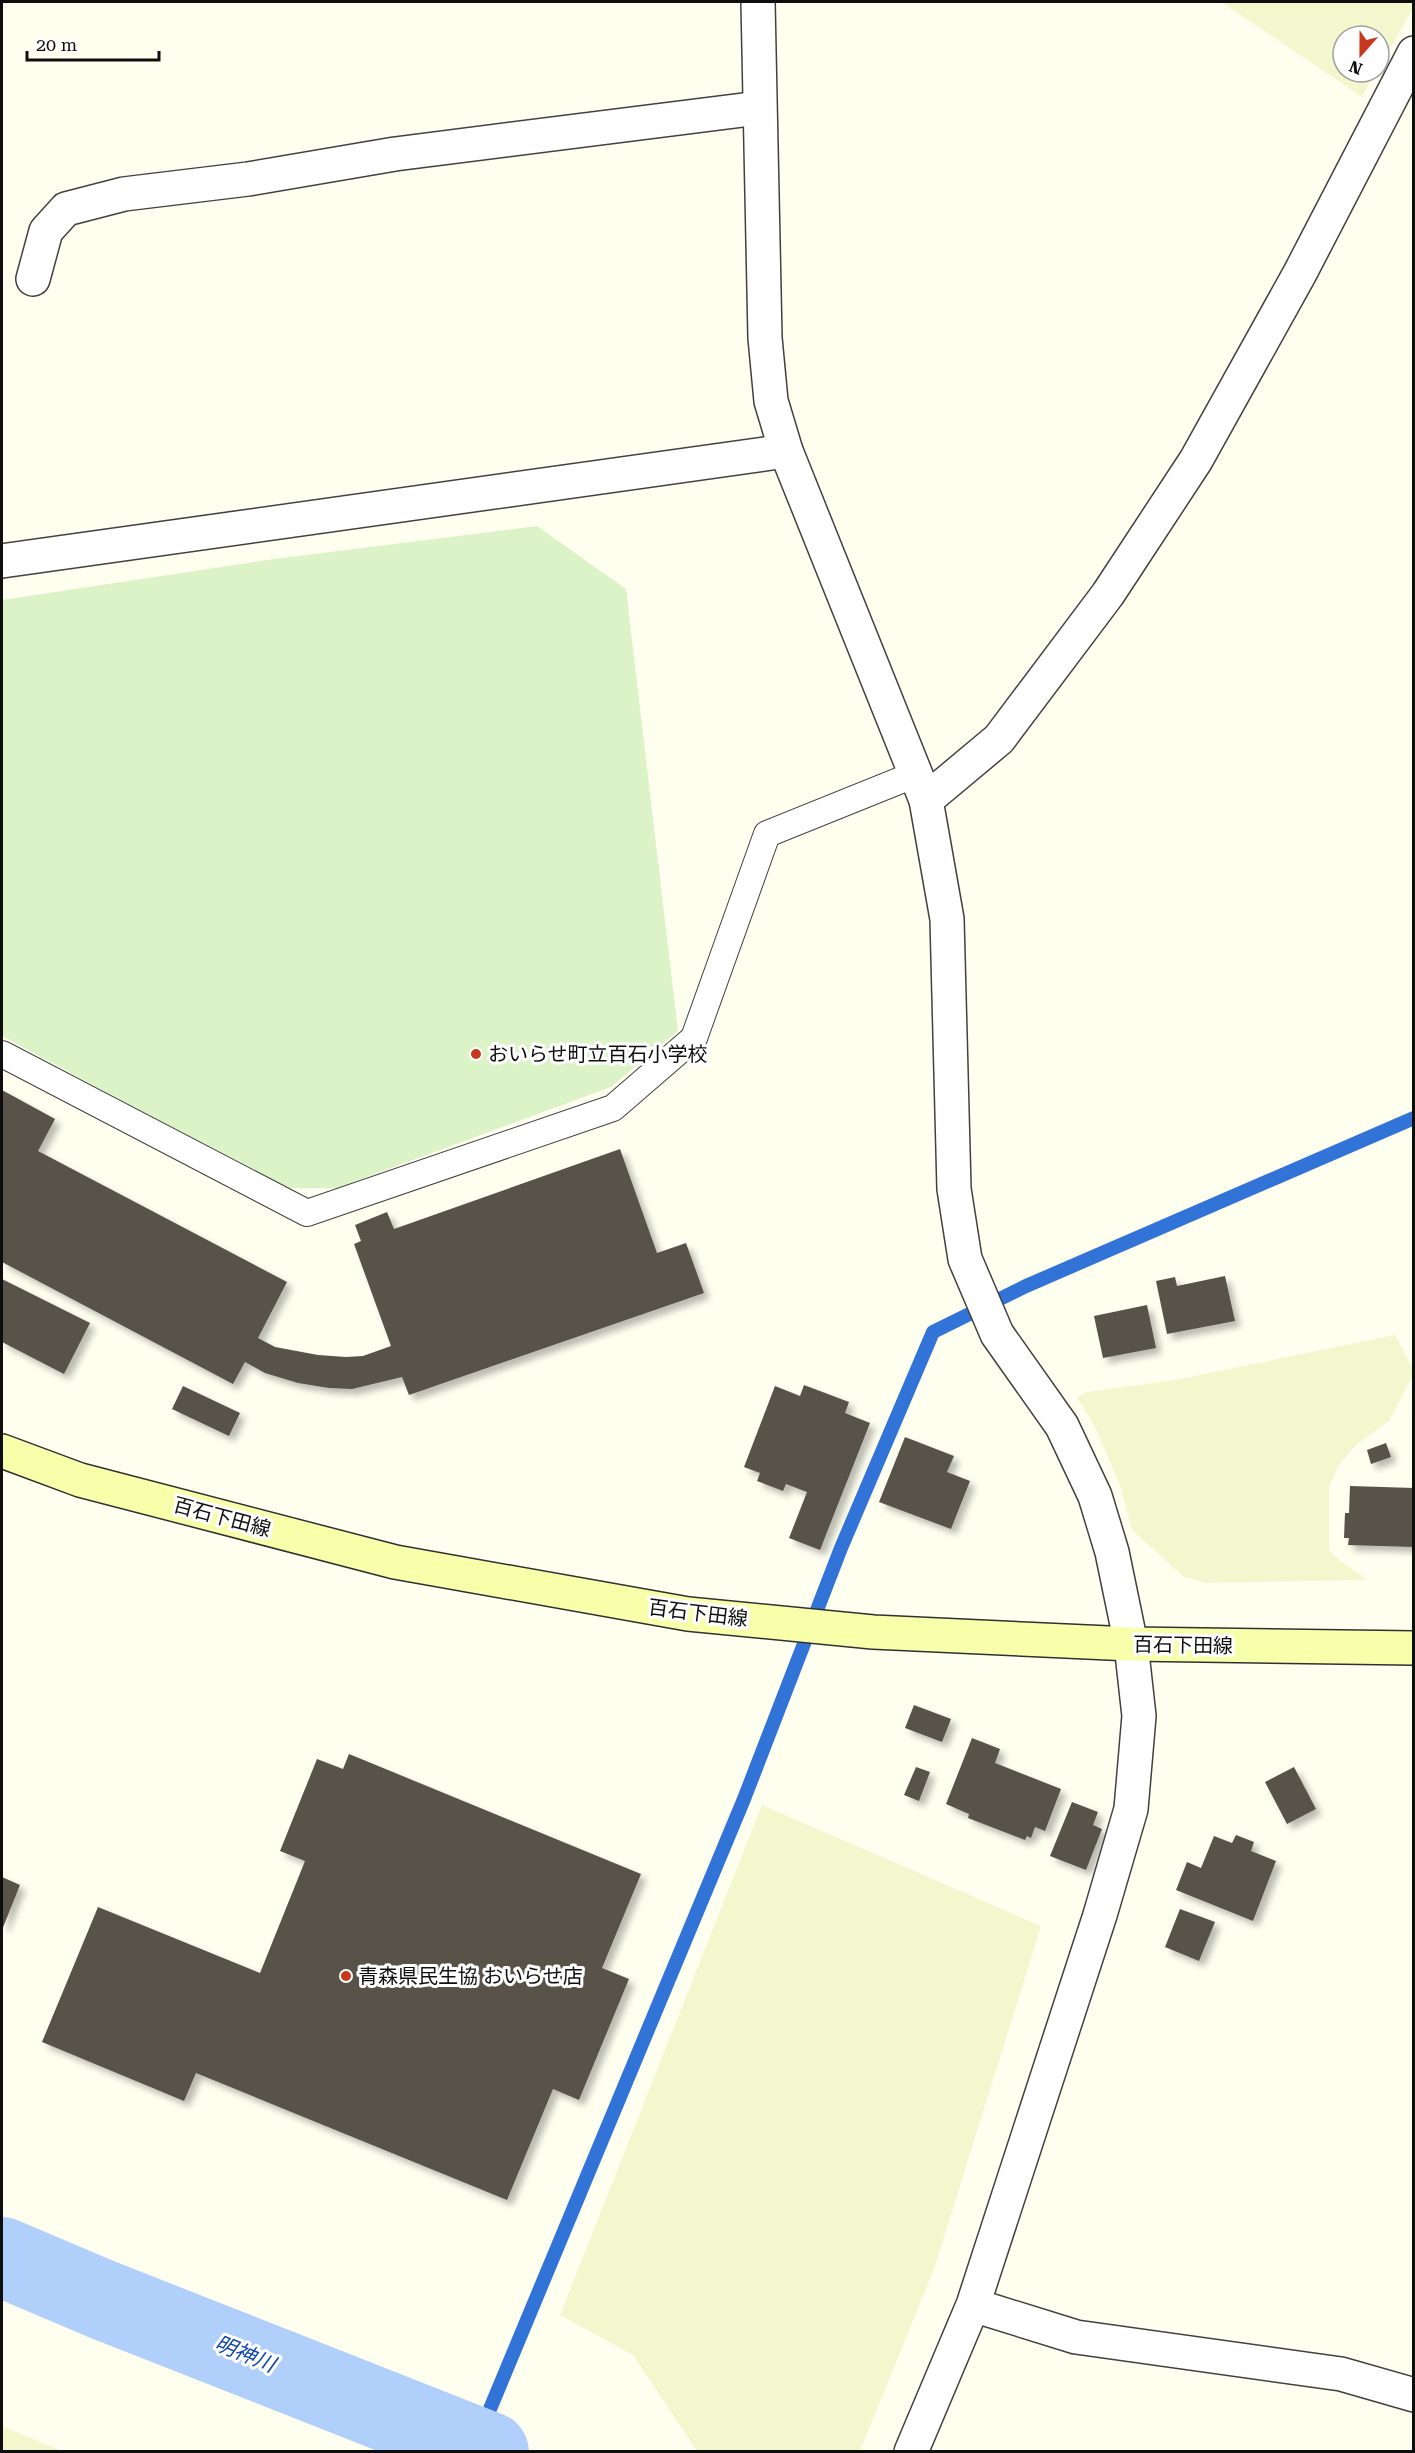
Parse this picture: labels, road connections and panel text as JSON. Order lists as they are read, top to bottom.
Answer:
{
  "streets": {
    "main road": ["百石下田線"]
  },
  "water": ["明神川"],
  "places": ["おいらせ町立百石小学校", "青森県民生協 おいらせ店"],
  "scale_bar": "20 m",
  "north": "bottom"
}
